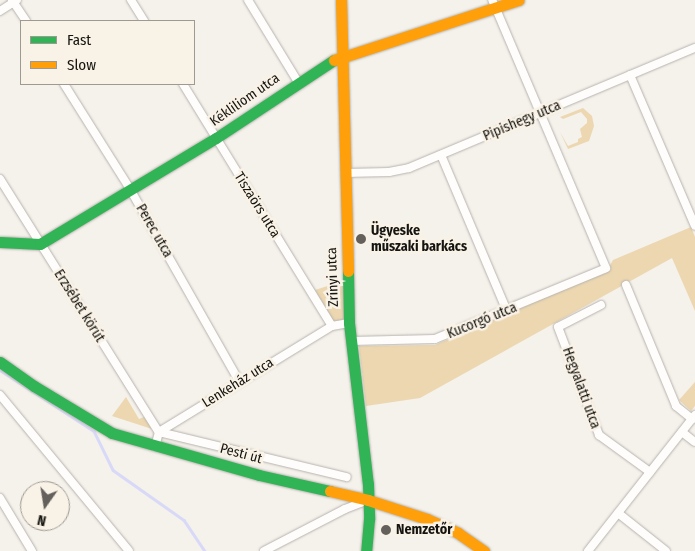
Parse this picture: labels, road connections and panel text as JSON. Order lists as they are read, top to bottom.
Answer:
{
  "streets": {
    "main road": ["Kékliliom utca", "Zrínyi utca", "Pesti út"],
    "street": [
      "Pipishegy utca",
      "Tiszaörs utca",
      "Perec utca",
      "Erzsébet körút",
      "Kucorgó utca",
      "Lenkeház utca",
      "Hegyalatti utca"
    ]
  },
  "crossings": [
    ["Kékliliom utca", "Tiszaörs utca"],
    ["Kékliliom utca", "Perec utca"],
    ["Kékliliom utca", "Zrínyi utca"],
    ["Kékliliom utca", "Erzsébet körút"],
    ["Pipishegy utca", "Zrínyi utca"],
    ["Pipishegy utca", "Kucorgó utca"],
    ["Tiszaörs utca", "Lenkeház utca"],
    ["Perec utca", "Lenkeház utca"],
    ["Zrínyi utca", "Kucorgó utca"],
    ["Zrínyi utca", "Pesti út"],
    ["Erzsébet körút", "Lenkeház utca"],
    ["Erzsébet körút", "Pesti út"],
    ["Lenkeház utca", "Pesti út"]
  ],
  "places": ["Ügyeske műszaki barkács", "Nemzetőr"],
  "legend": ["Fast", "Slow"],
  "north": "bottom"
}
